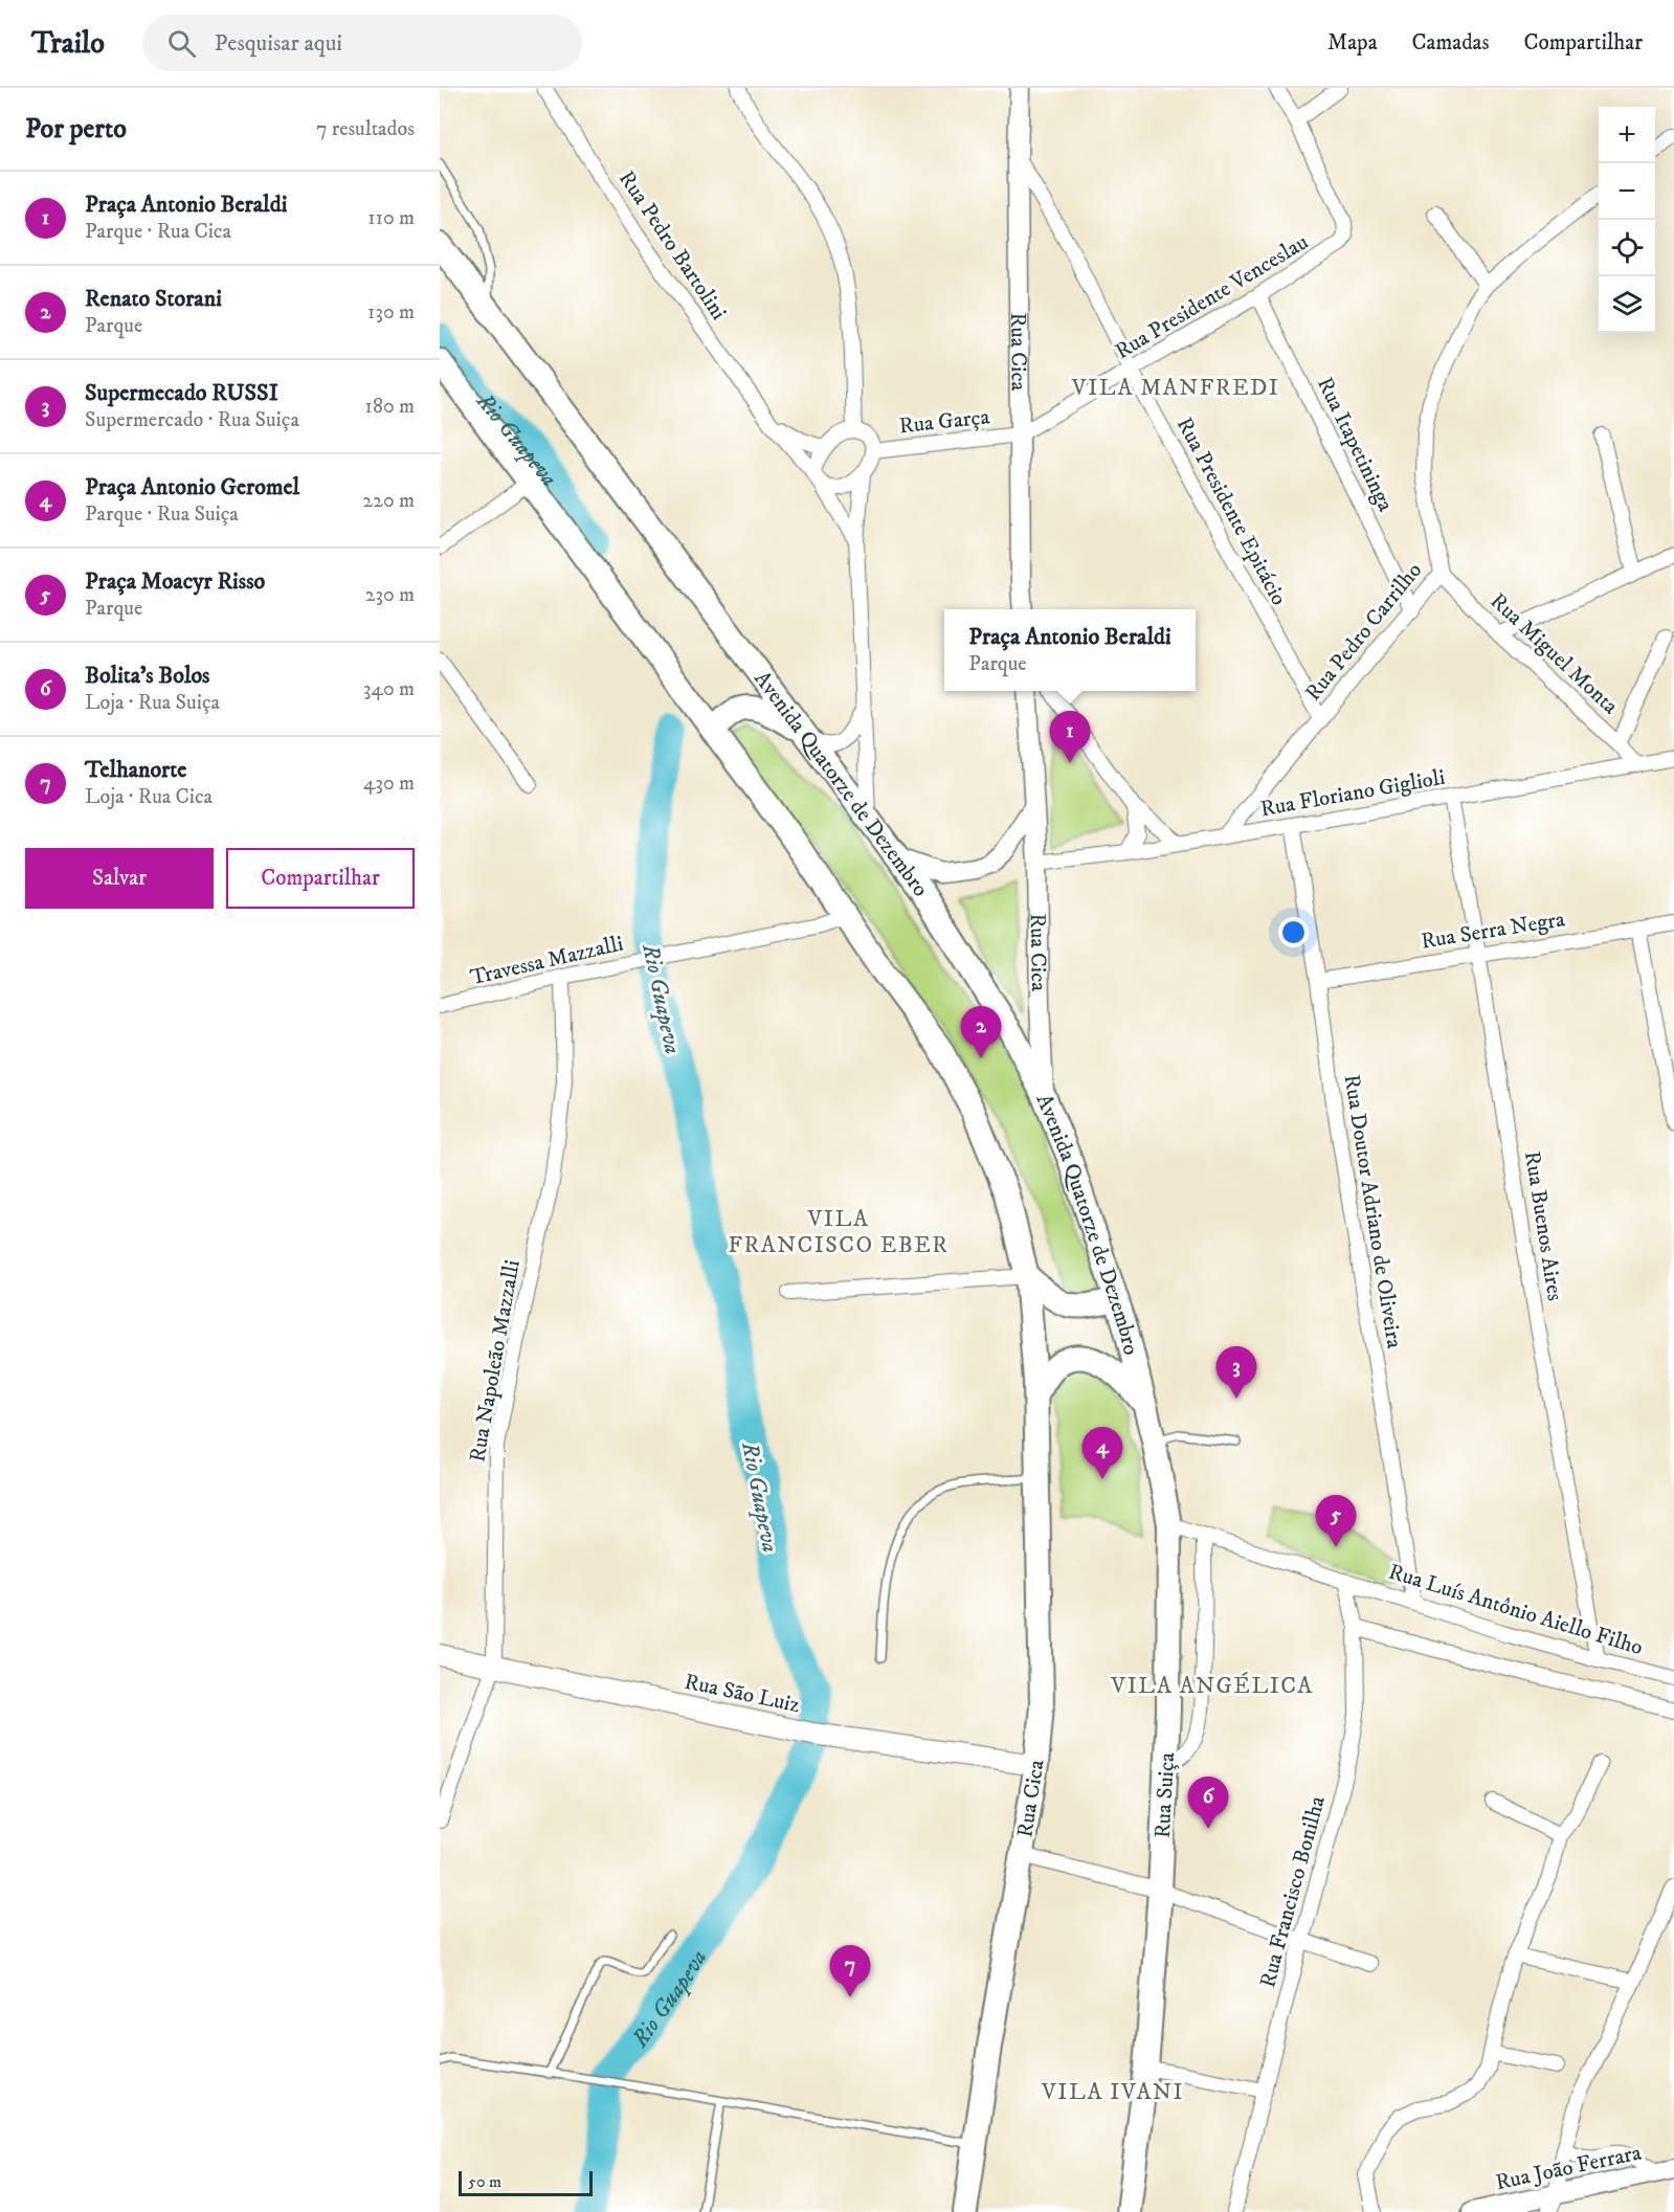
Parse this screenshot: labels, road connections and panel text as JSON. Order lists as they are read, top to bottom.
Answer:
{
  "streets": {
    "main road": [
      "Rua Cica",
      "Avenida Quatorze de Dezembro",
      "Rua São Luiz",
      "Rua Suiça"
    ],
    "street": [
      "Rua Pedro Bartolini",
      "Rua Presidente Venceslau",
      "Rua Garça",
      "Rua Itapetininga",
      "Rua Presidente Epitácio",
      "Rua Pedro Carrilho",
      "Rua Miguel Monta",
      "Rua Floriano Giglioli",
      "Rua Serra Negra",
      "Travessa Mazzalli",
      "Rua Doutor Adriano de Oliveira",
      "Rua Buenos Aires",
      "Rua Napoleão Mazzalli",
      "Rua Luís Antônio Aiello Filho",
      "Rua Francisco Bonilha",
      "Rua João Ferrara"
    ]
  },
  "crossings": [
    ["Rua Pedro Bartolini", "Rua Garça"],
    ["Rua Presidente Venceslau", "Rua Cica"],
    ["Rua Presidente Venceslau", "Rua Garça"],
    ["Rua Presidente Venceslau", "Rua Itapetininga"],
    ["Rua Presidente Venceslau", "Rua Presidente Epitácio"],
    ["Rua Cica", "Rua Garça"],
    ["Rua Cica", "Rua Presidente Epitácio"],
    ["Rua Cica", "Avenida Quatorze de Dezembro"],
    ["Rua Cica", "Rua Floriano Giglioli"],
    ["Rua Cica", "Rua São Luiz"],
    ["Rua Itapetininga", "Rua Pedro Carrilho"],
    ["Rua Presidente Epitácio", "Rua Pedro Carrilho"],
    ["Rua Pedro Carrilho", "Rua Miguel Monta"],
    ["Rua Pedro Carrilho", "Rua Floriano Giglioli"],
    ["Rua Miguel Monta", "Rua Floriano Giglioli"],
    ["Avenida Quatorze de Dezembro", "Rua Suiça"],
    ["Rua Floriano Giglioli", "Rua Doutor Adriano de Oliveira"],
    ["Rua Floriano Giglioli", "Rua Buenos Aires"],
    ["Rua Serra Negra", "Rua Doutor Adriano de Oliveira"],
    ["Rua Serra Negra", "Rua Buenos Aires"],
    ["Travessa Mazzalli", "Rua Napoleão Mazzalli"],
    ["Rua Doutor Adriano de Oliveira", "Rua Luís Antônio Aiello Filho"],
    ["Rua Buenos Aires", "Rua Luís Antônio Aiello Filho"],
    ["Rua Napoleão Mazzalli", "Rua São Luiz"],
    ["Rua Luís Antônio Aiello Filho", "Rua Suiça"],
    ["Rua Luís Antônio Aiello Filho", "Rua Francisco Bonilha"]
  ],
  "districts": [
    "VILA MANFREDI",
    "VILA FRANCISCO EBER",
    "VILA ANGÉLICA",
    "VILA IVANI"
  ],
  "water": ["Rio Guapeva"],
  "scale_bar": "50 m",
  "page": {
    "header": "Trailo",
    "search": "Pesquisar aqui",
    "nav": ["Mapa", "Camadas", "Compartilhar"],
    "heading": ["Por perto", "7 resultados"],
    "map_buttons": ["+", "−"],
    "list": [
      {
        "mark": "1",
        "name": "Praça Antonio Beraldi",
        "note": "Parque · Rua Cica",
        "value": "110 m"
      },
      {
        "mark": "2",
        "name": "Renato Storani",
        "note": "Parque",
        "value": "130 m"
      },
      {
        "mark": "3",
        "name": "Supermecado RUSSI",
        "note": "Supermercado · Rua Suiça",
        "value": "180 m"
      },
      {
        "mark": "4",
        "name": "Praça Antonio Geromel",
        "note": "Parque · Rua Suiça",
        "value": "220 m"
      },
      {
        "mark": "5",
        "name": "Praça Moacyr Risso",
        "note": "Parque",
        "value": "230 m"
      },
      {
        "mark": "6",
        "name": "Bolita's Bolos",
        "note": "Loja · Rua Suiça",
        "value": "340 m"
      },
      {
        "mark": "7",
        "name": "Telhanorte",
        "note": "Loja · Rua Cica",
        "value": "430 m"
      }
    ],
    "popup": ["Praça Antonio Beraldi", "Parque"],
    "pins": [
      "1",
      "2",
      "3",
      "4",
      "5",
      "6",
      "7"
    ],
    "buttons": ["Salvar", "Compartilhar"],
    "scale": "50 m"
  }
}
